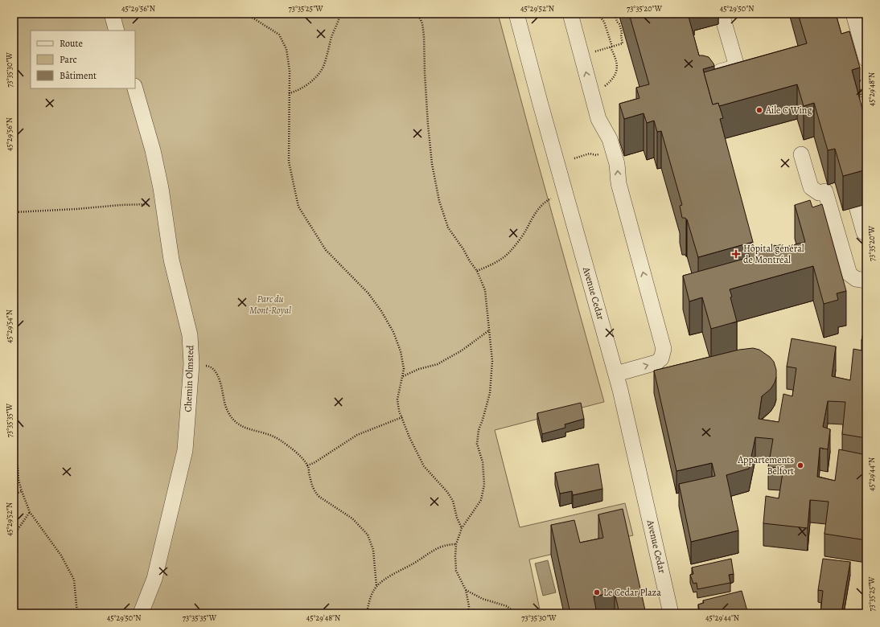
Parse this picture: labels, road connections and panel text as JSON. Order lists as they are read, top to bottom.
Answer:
{
  "streets": {
    "street": ["Avenue Cedar", "Chemin Olmsted"]
  },
  "parks": ["Parc du Mont-Royal"],
  "places": {
    "other": ["Aile C Wing", "Appartements Belfort", "Le Cedar Plaza"],
    "health": ["Hôpital général de Montréal"]
  },
  "legend": ["Route", "Parc", "Bâtiment"],
  "coordinates": [
    "45°29'56\"N",
    "73°35'25\"W",
    "45°29'52\"N",
    "73°35'20\"W",
    "45°29'50\"N",
    "73°35'30\"W",
    "45°29'48\"N",
    "45°29'54\"N",
    "73°35'35\"W",
    "45°29'44\"N"
  ]
}
